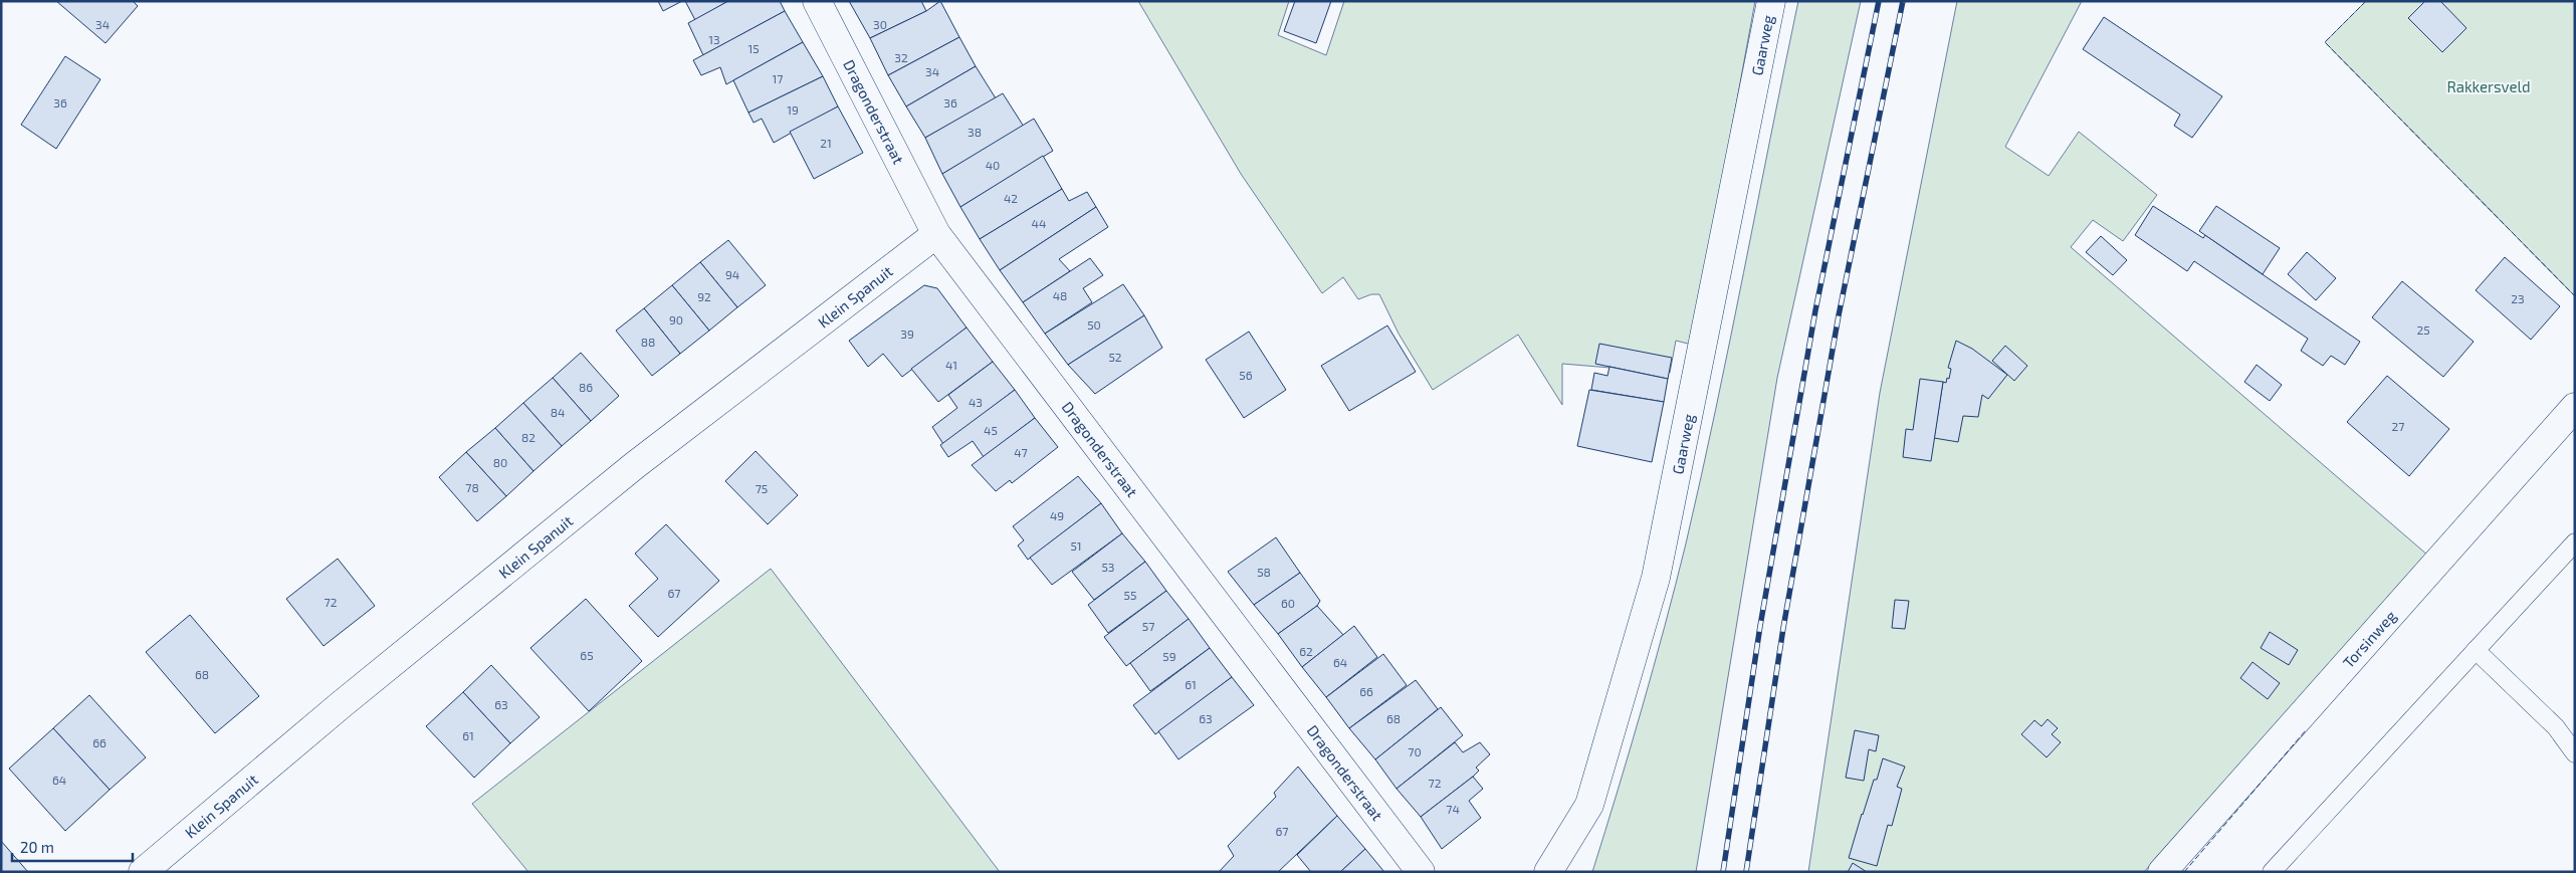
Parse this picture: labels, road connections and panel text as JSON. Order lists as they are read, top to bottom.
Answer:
{
  "streets": {
    "street": [
      "Gaarweg",
      "Dragonderstraat",
      "Klein Spanuit",
      "Torsinweg"
    ]
  },
  "crossings": [
    ["Dragonderstraat", "Klein Spanuit"]
  ],
  "parks": ["Rakkersveld"],
  "house_numbers": [
    "34",
    "30",
    "13",
    "15",
    "32",
    "34",
    "17",
    "36",
    "36",
    "19",
    "38",
    "21",
    "40",
    "42",
    "44",
    "94",
    "48",
    "92",
    "23",
    "90",
    "50",
    "25",
    "39",
    "88",
    "52",
    "41",
    "56",
    "86",
    "43",
    "84",
    "27",
    "45",
    "82",
    "47",
    "80",
    "78",
    "75",
    "49",
    "51",
    "53",
    "58",
    "67",
    "55",
    "72",
    "60",
    "57",
    "62",
    "65",
    "59",
    "64",
    "68",
    "61",
    "66",
    "63",
    "63",
    "68",
    "61",
    "66",
    "70",
    "64",
    "72",
    "74",
    "67"
  ],
  "scale_bar": "20 m"
}
